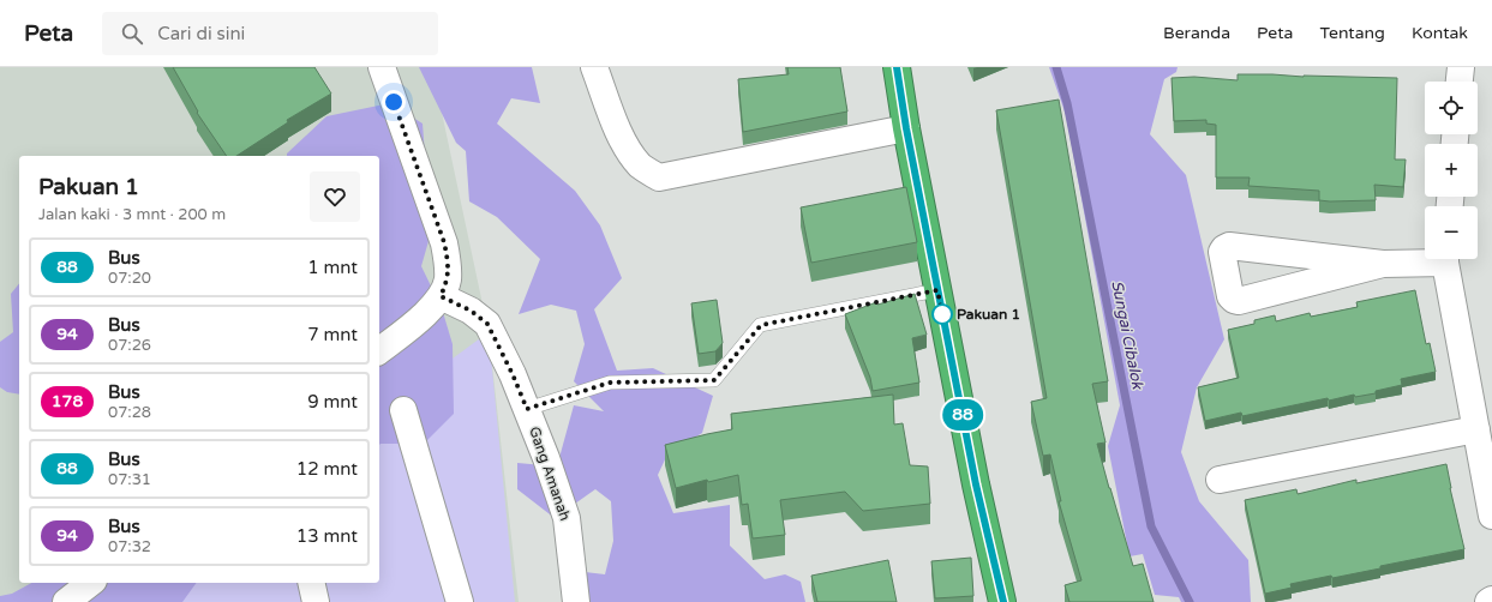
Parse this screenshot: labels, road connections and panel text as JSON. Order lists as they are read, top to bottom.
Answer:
{
  "streets": {
    "street": ["Gang Amanah"]
  },
  "water": ["Sungai Cibalok"],
  "places": ["Pakuan 1"],
  "lines": ["bus line 88"],
  "page": {
    "header": "Peta",
    "search": "Cari di sini",
    "nav": [
      "Beranda",
      "Peta",
      "Tentang",
      "Kontak"
    ],
    "on_map": "88",
    "map_buttons": ["+", "−"],
    "heading": ["Pakuan 1", "Jalan kaki · 3 mnt · 200 m"],
    "list": [
      {
        "mark": "88",
        "name": "Bus",
        "note": "07:20",
        "value": "1 mnt"
      },
      {
        "mark": "94",
        "name": "Bus",
        "note": "07:26",
        "value": "7 mnt"
      },
      {
        "mark": "178",
        "name": "Bus",
        "note": "07:28",
        "value": "9 mnt"
      },
      {
        "mark": "88",
        "name": "Bus",
        "note": "07:31",
        "value": "12 mnt"
      },
      {
        "mark": "94",
        "name": "Bus",
        "note": "07:32",
        "value": "13 mnt"
      }
    ]
  }
}
